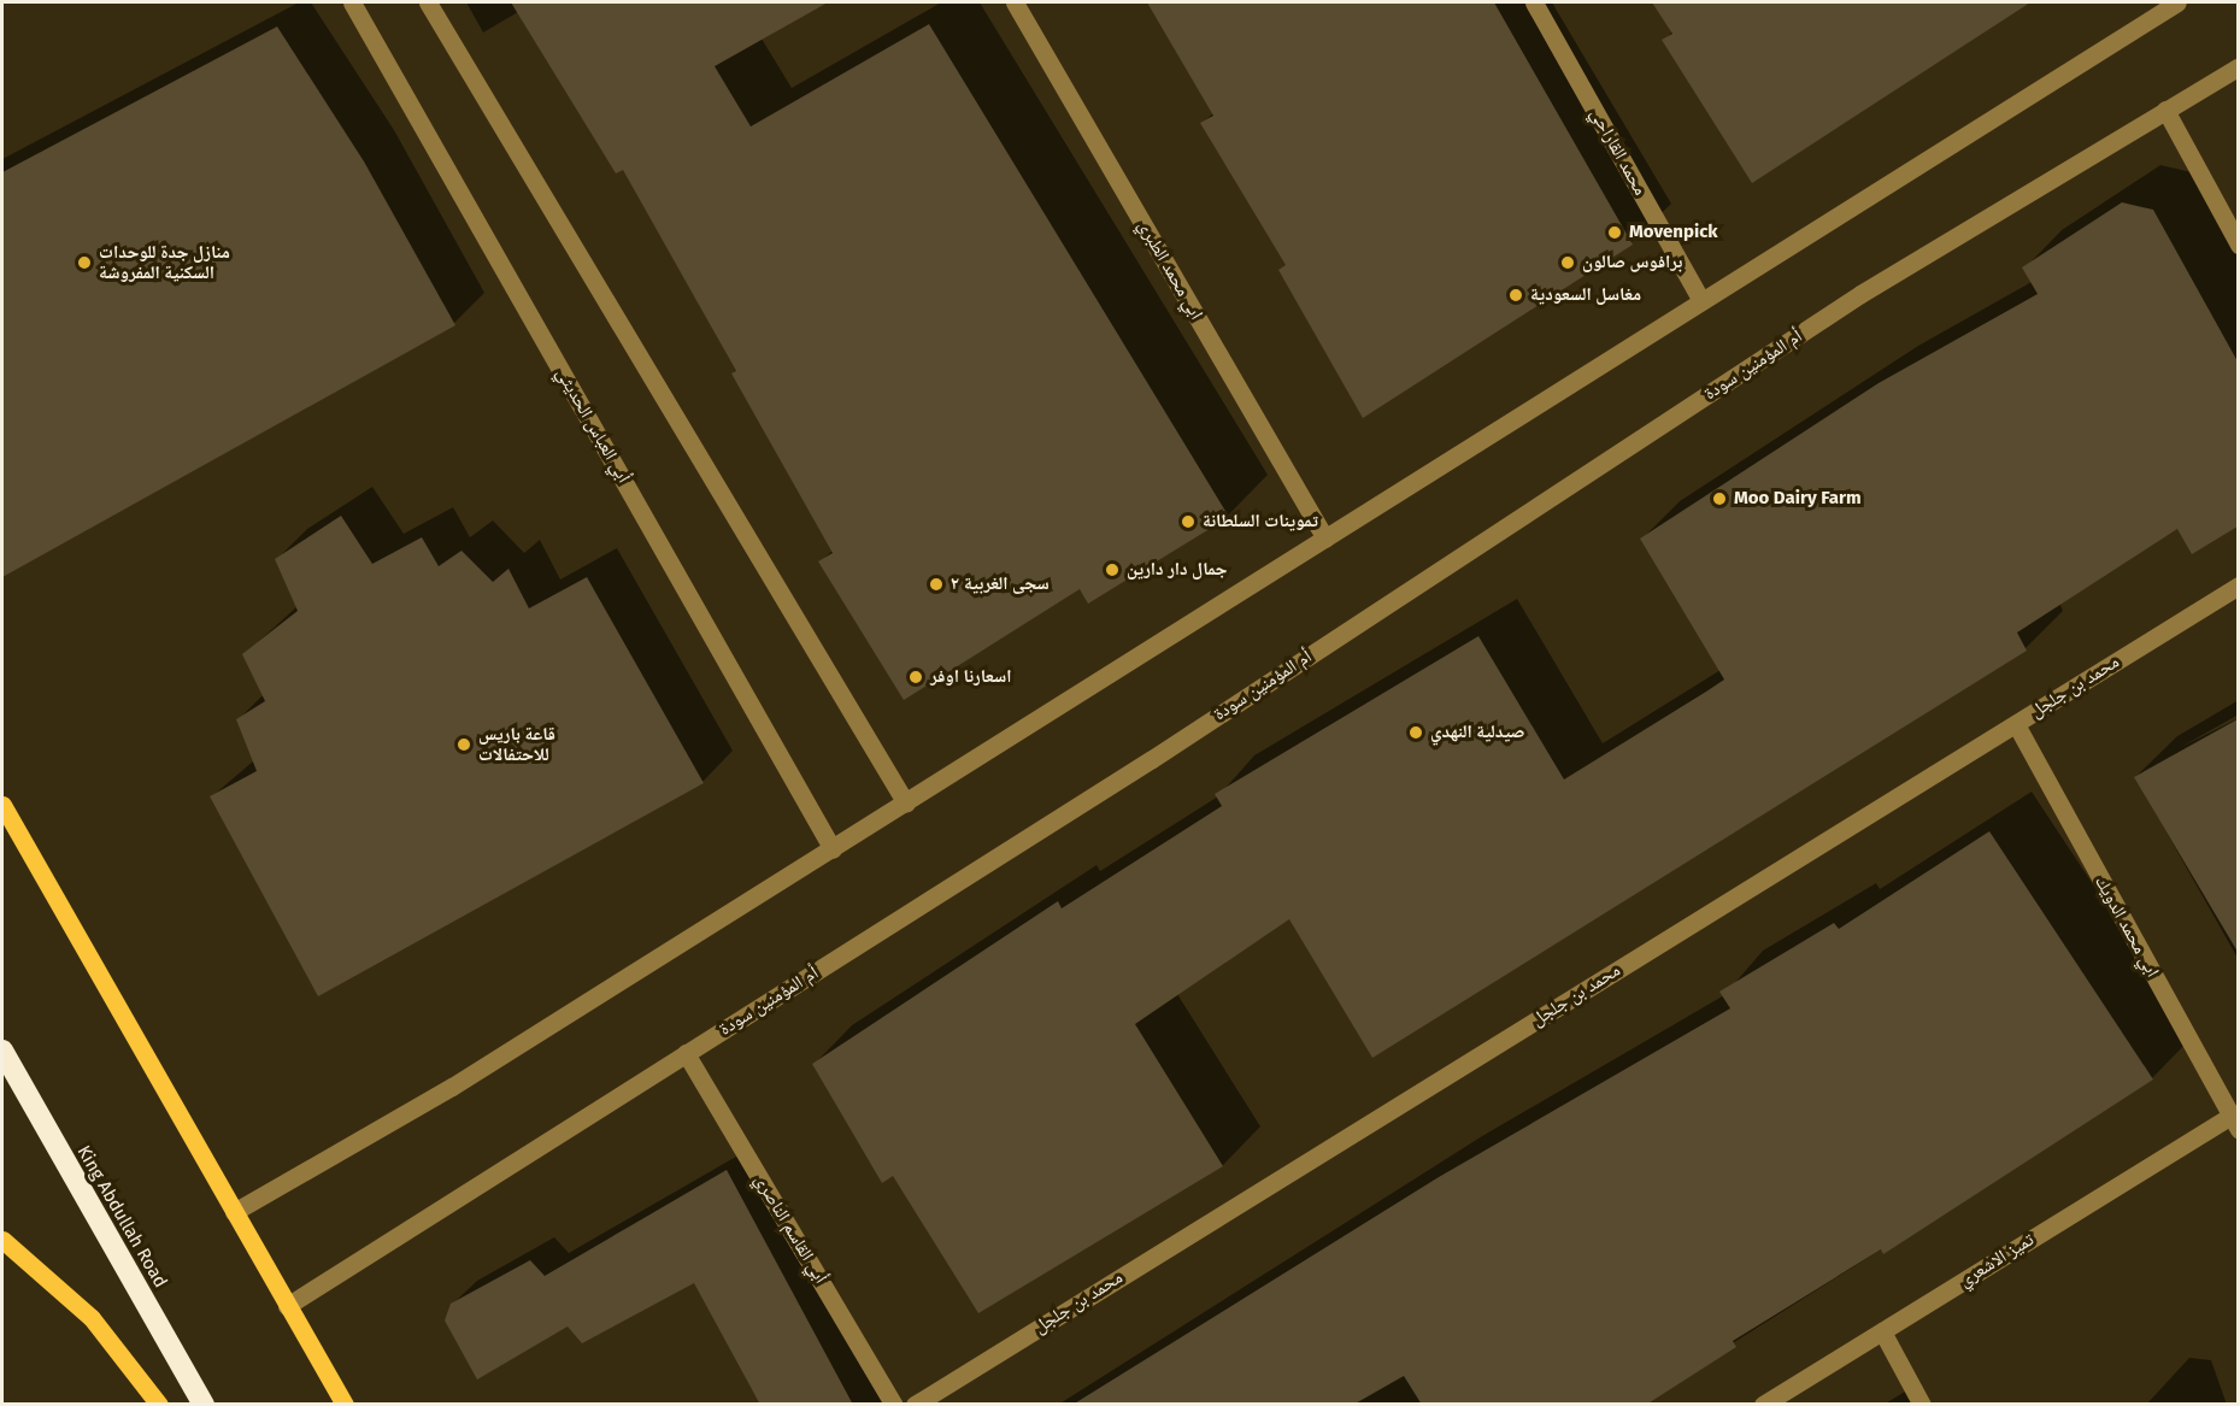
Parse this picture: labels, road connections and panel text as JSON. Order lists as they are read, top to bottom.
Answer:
{
  "streets": {
    "highway": ["King Abdullah Road"],
    "street": [
      "محمد القاراحي",
      "ابي محمد الطبري",
      "أم المؤمنين سودة",
      "أبي العباس الحديثي",
      "محمد بن جلجل",
      "ابي محمد الدويك",
      "أبي القاسم الناصري",
      "تميز الاشعري"
    ]
  },
  "crossings": [
    ["أم المؤمنين سودة", "أبي القاسم الناصري"],
    ["محمد بن جلجل", "ابي محمد الدويك"],
    ["ابي محمد الدويك", "تميز الاشعري"]
  ],
  "places": [
    "Movenpick",
    "منازل جدة للوحدات السكنية المفروشة",
    "برافوس صالون",
    "مغاسل السعودية",
    "Moo Dairy Farm",
    "تموينات السلطانة",
    "جمال دار دارين",
    "سجى الغربية ٢",
    "اسعارنا اوفر",
    "صيدلية النهدي",
    "قاعة باريس للاحتفالات"
  ]
}
